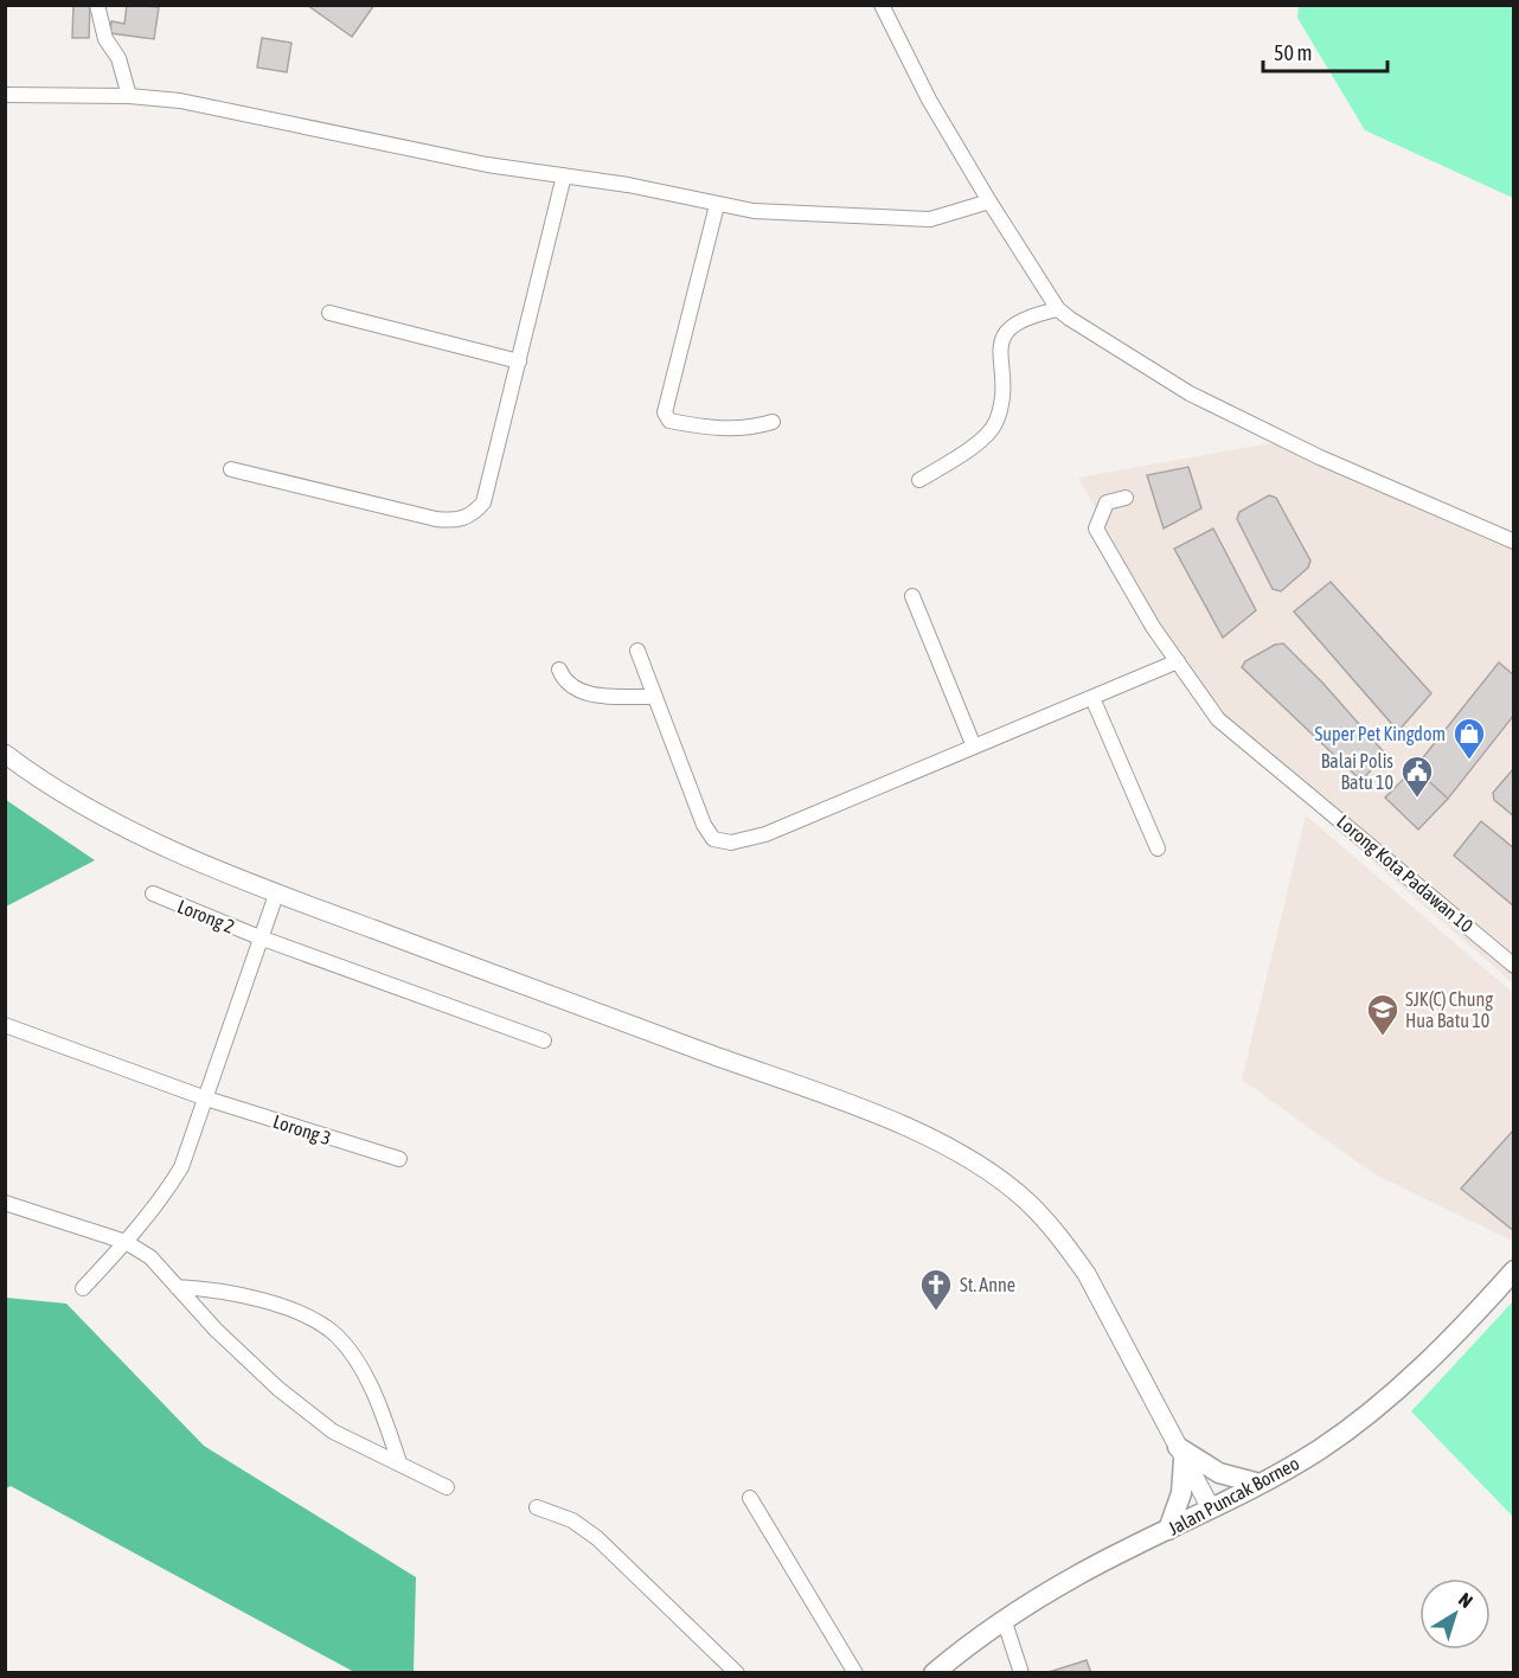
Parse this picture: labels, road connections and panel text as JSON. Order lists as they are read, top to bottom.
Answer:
{
  "streets": {
    "main road": ["Jalan Puncak Borneo"],
    "street": ["Lorong Kota Padawan 10", "Lorong 2", "Lorong 3"]
  },
  "places": {
    "shop": ["Super Pet Kingdom"],
    "public building": ["Balai Polis Batu 10"],
    "school or university": ["SJK(C) Chung Hua Batu 10"],
    "church": ["St. Anne"]
  },
  "scale_bar": "50 m",
  "north": "top right"
}
